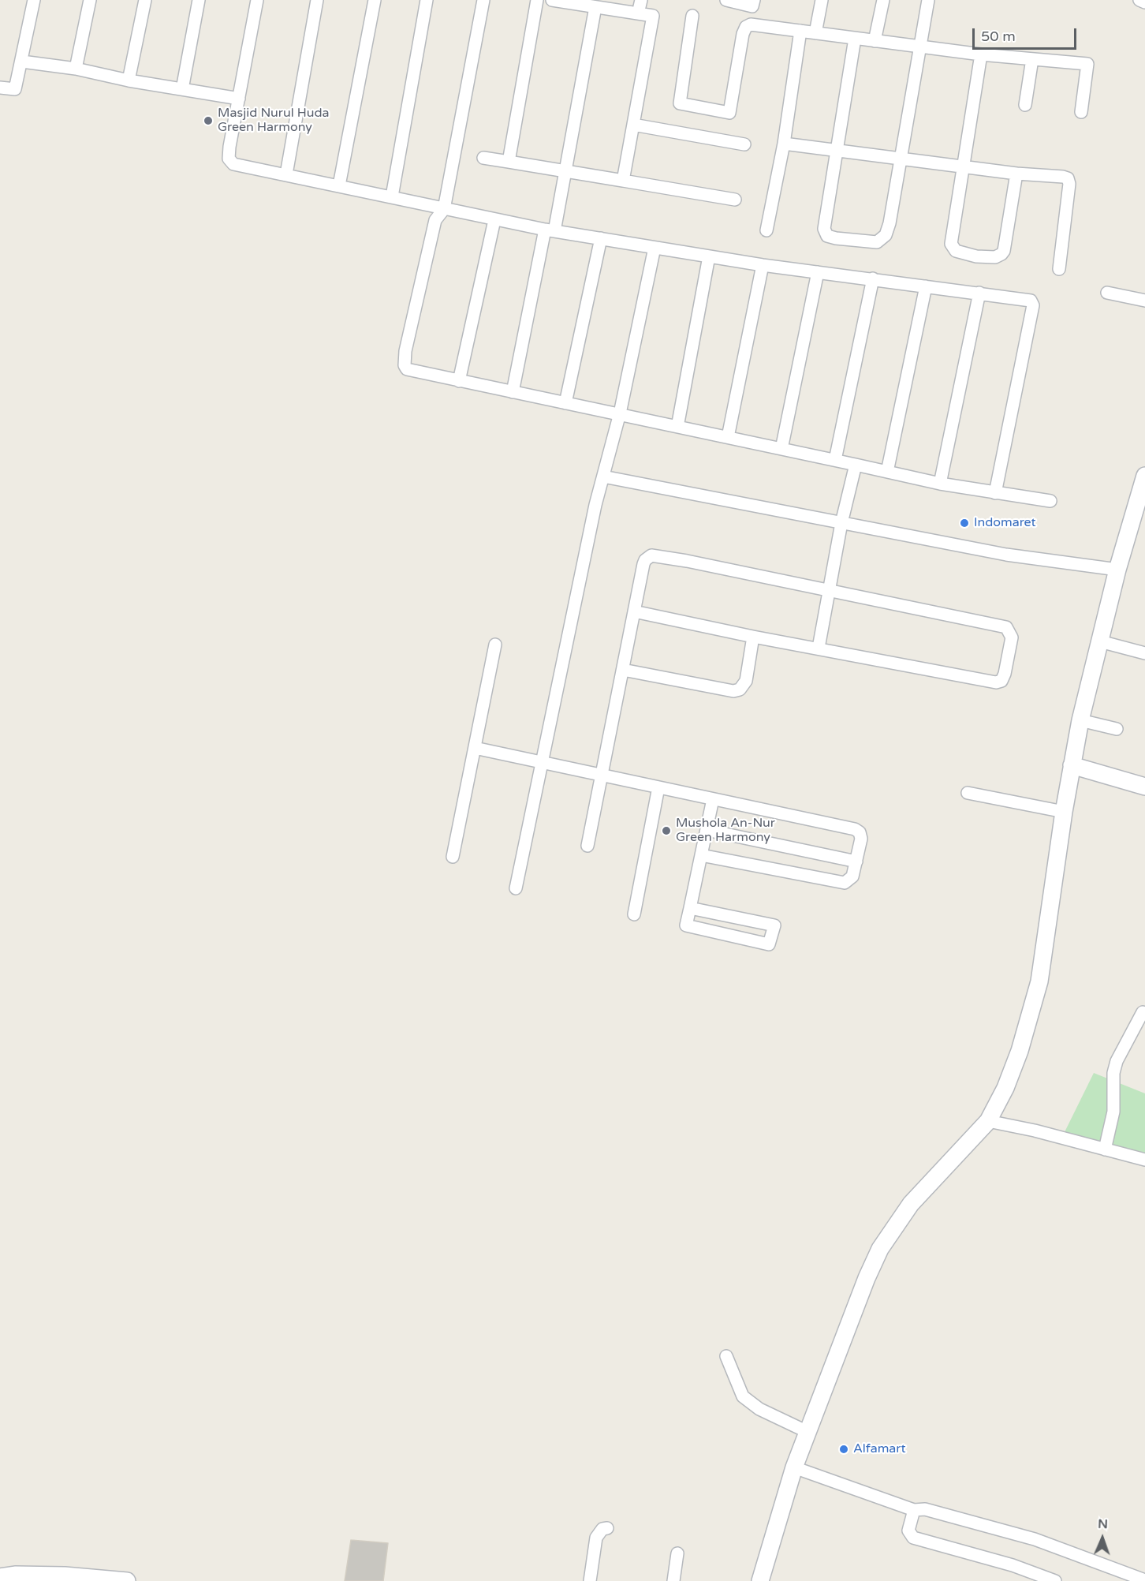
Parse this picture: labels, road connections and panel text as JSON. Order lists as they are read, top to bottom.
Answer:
{
  "places": [
    "Masjid Nurul Huda Green Harmony",
    "Indomaret",
    "Mushola An-Nur Green Harmony",
    "Alfamart"
  ],
  "scale_bar": "50 m",
  "north": "top"
}
